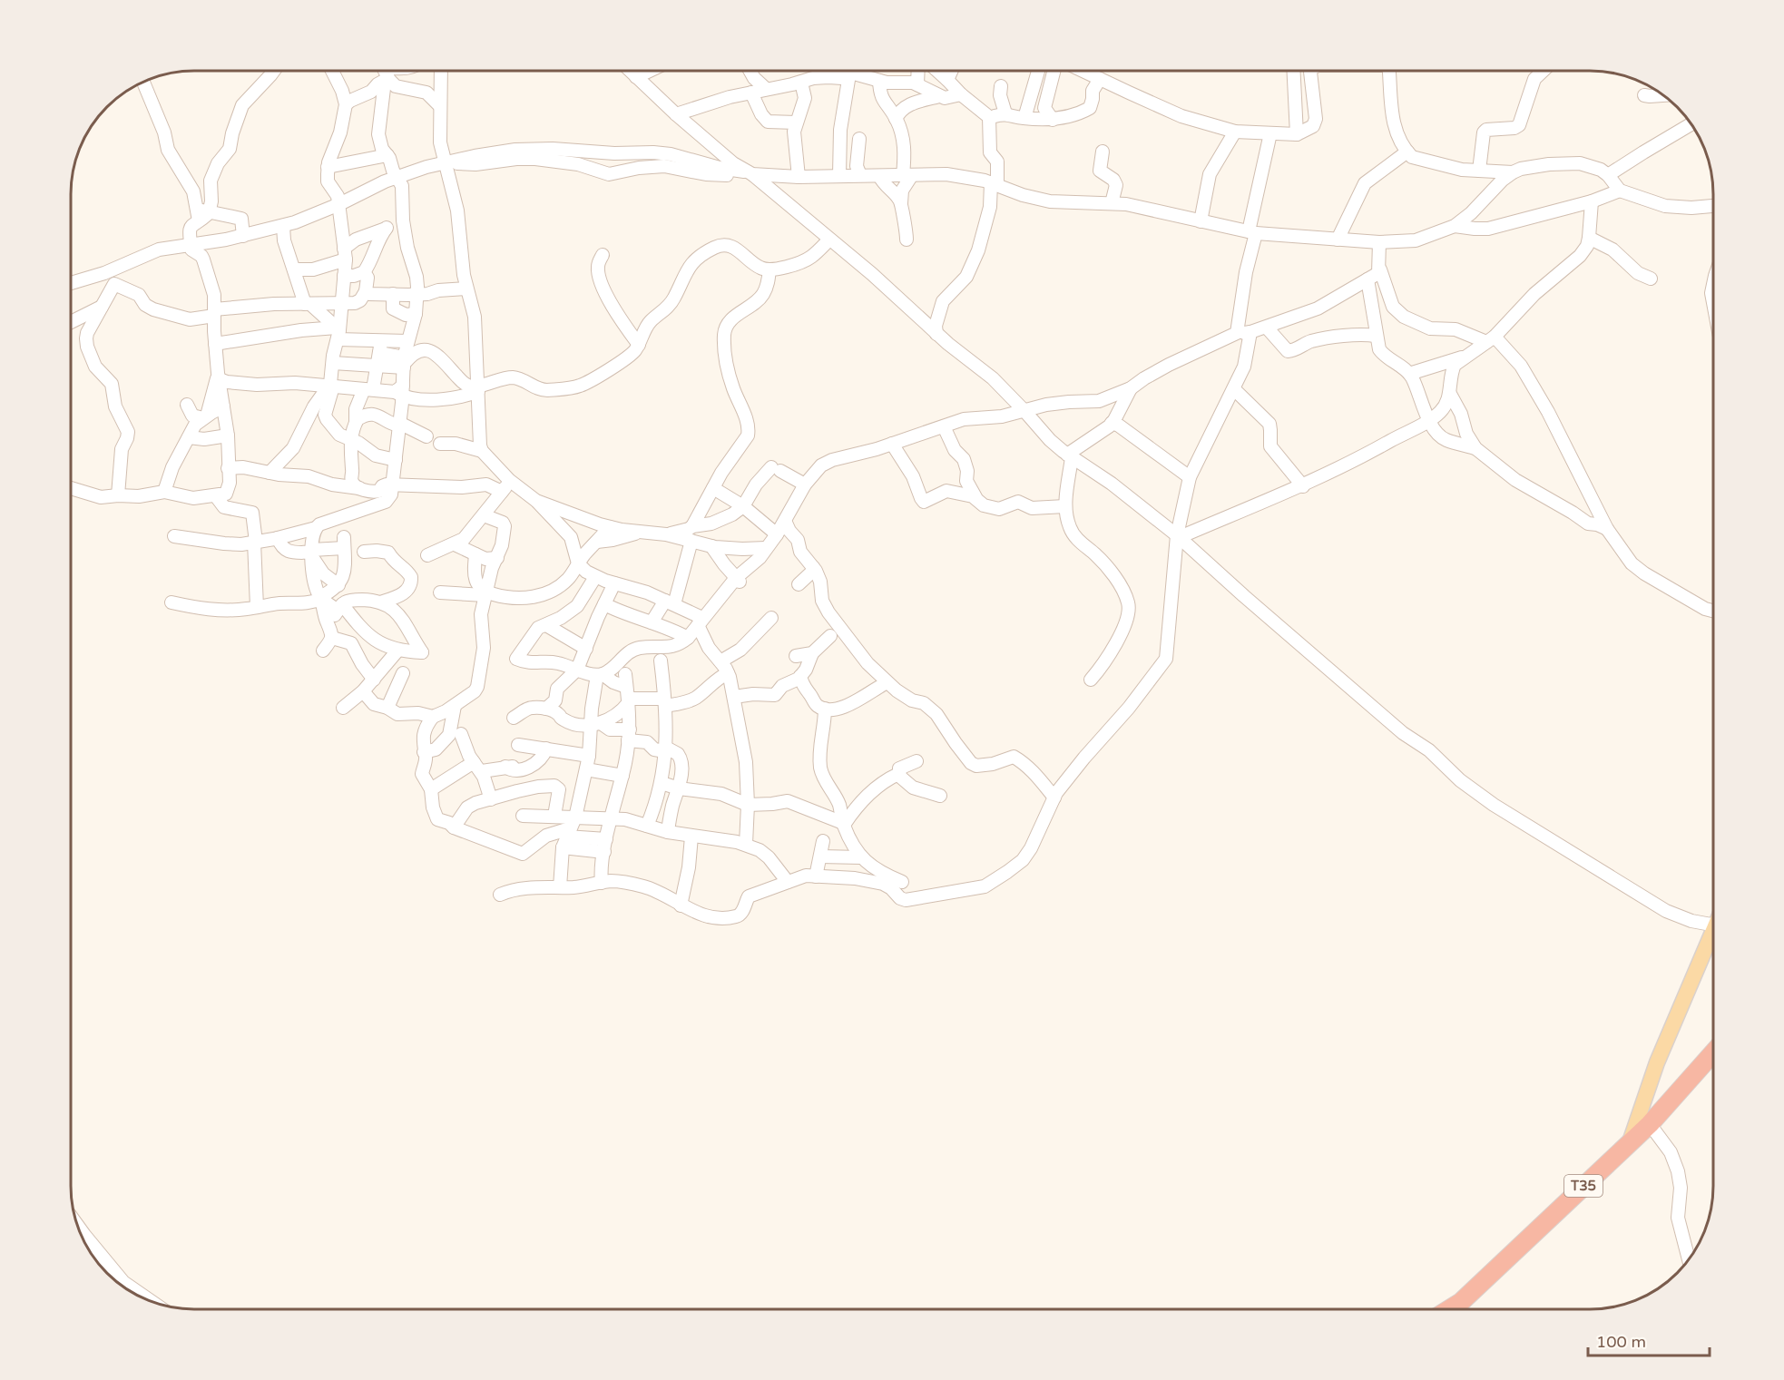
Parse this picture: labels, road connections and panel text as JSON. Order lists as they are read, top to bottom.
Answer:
{
  "streets": {
    "highway": ["T35"]
  },
  "scale_bar": "100 m"
}
